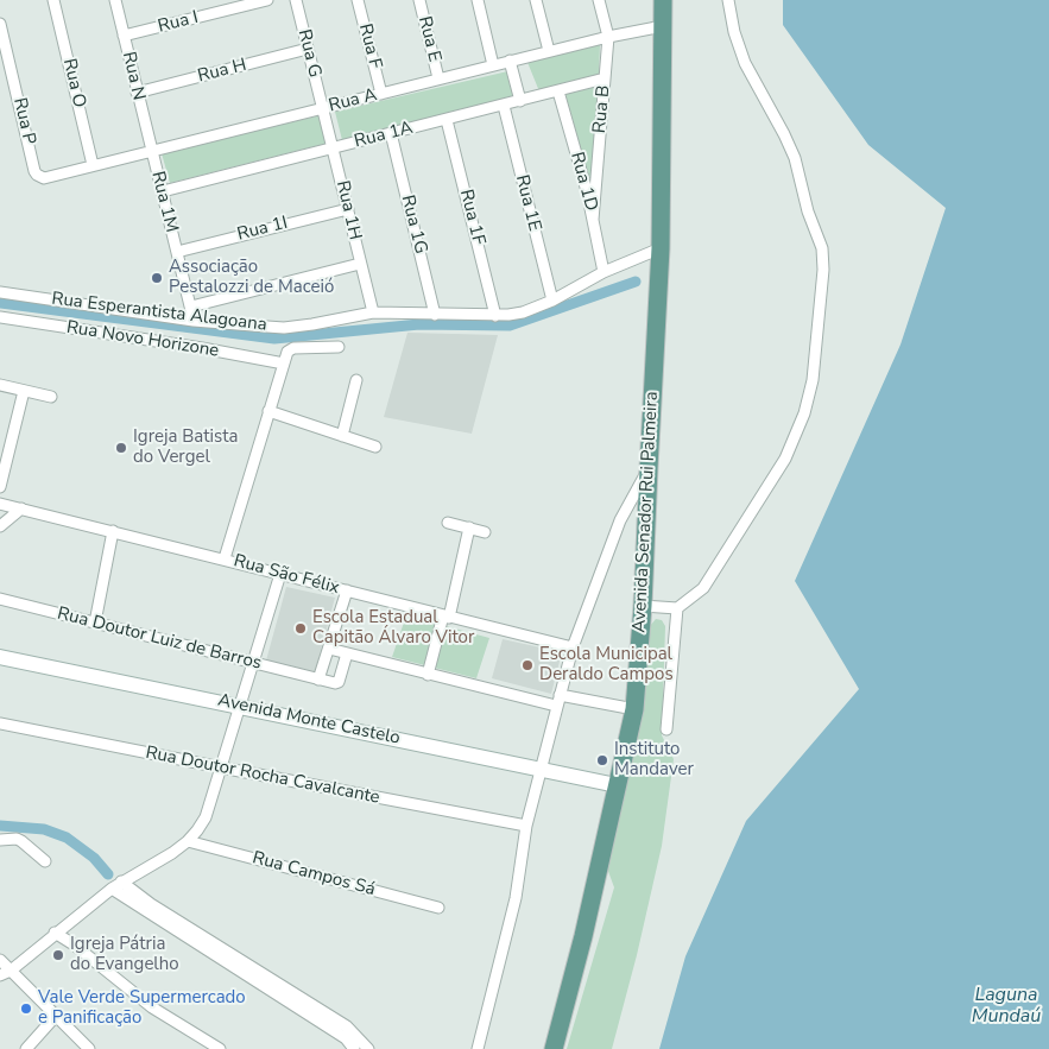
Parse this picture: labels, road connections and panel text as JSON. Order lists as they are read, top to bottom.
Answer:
{
  "streets": {
    "main road": ["Avenida Senador Rui Palmeira"],
    "street": [
      "Rua I",
      "Rua E",
      "Rua F",
      "Rua G",
      "Rua H",
      "Rua N",
      "Rua O",
      "Rua A",
      "Rua B",
      "Rua P",
      "Rua 1A",
      "Rua 1D",
      "Rua 1M",
      "Rua 1E",
      "Rua 1H",
      "Rua 1F",
      "Rua 1G",
      "Rua 1I",
      "Rua Esperantista Alagoana",
      "Rua Novo Horizone",
      "Rua São Félix",
      "Rua Doutor Luiz de Barros",
      "Avenida Monte Castelo",
      "Rua Doutor Rocha Cavalcante",
      "Rua Campos Sá"
    ]
  },
  "crossings": [
    ["Rua I", "Rua N"],
    ["Rua E", "Rua A"],
    ["Rua F", "Rua A"],
    ["Rua G", "Rua H"],
    ["Rua G", "Rua A"],
    ["Rua G", "Rua 1H"],
    ["Rua H", "Rua N"],
    ["Rua N", "Rua A"],
    ["Rua N", "Rua 1M"],
    ["Rua O", "Rua A"],
    ["Rua A", "Rua B"],
    ["Rua A", "Rua P"],
    ["Rua A", "Rua 1M"],
    ["Rua A", "Rua 1H"],
    ["Rua A", "Avenida Senador Rui Palmeira"],
    ["Rua B", "Rua 1A"],
    ["Rua B", "Rua 1D"],
    ["Rua 1A", "Rua 1D"],
    ["Rua 1A", "Rua 1M"],
    ["Rua 1A", "Rua 1E"],
    ["Rua 1A", "Rua 1H"],
    ["Rua 1A", "Rua 1F"],
    ["Rua 1A", "Rua 1G"],
    ["Rua 1D", "Rua Esperantista Alagoana"],
    ["Rua 1M", "Rua 1I"],
    ["Rua 1M", "Rua Esperantista Alagoana"],
    ["Rua 1E", "Rua Esperantista Alagoana"],
    ["Rua 1H", "Rua 1I"],
    ["Rua 1H", "Rua Esperantista Alagoana"],
    ["Rua 1F", "Rua Esperantista Alagoana"],
    ["Rua 1G", "Rua Esperantista Alagoana"],
    ["Rua Esperantista Alagoana", "Avenida Senador Rui Palmeira"],
    ["Avenida Senador Rui Palmeira", "Avenida Monte Castelo"]
  ],
  "water": ["Laguna Mundaú"],
  "places": [
    "Associação Pestalozzi de Maceió",
    "Igreja Batista do Vergel",
    "Escola Estadual Capitão Álvaro Vitor",
    "Escola Municipal Deraldo Campos",
    "Instituto Mandaver",
    "Igreja Pátria do Evangelho",
    "Vale Verde Supermercado e Panificação"
  ]
}
